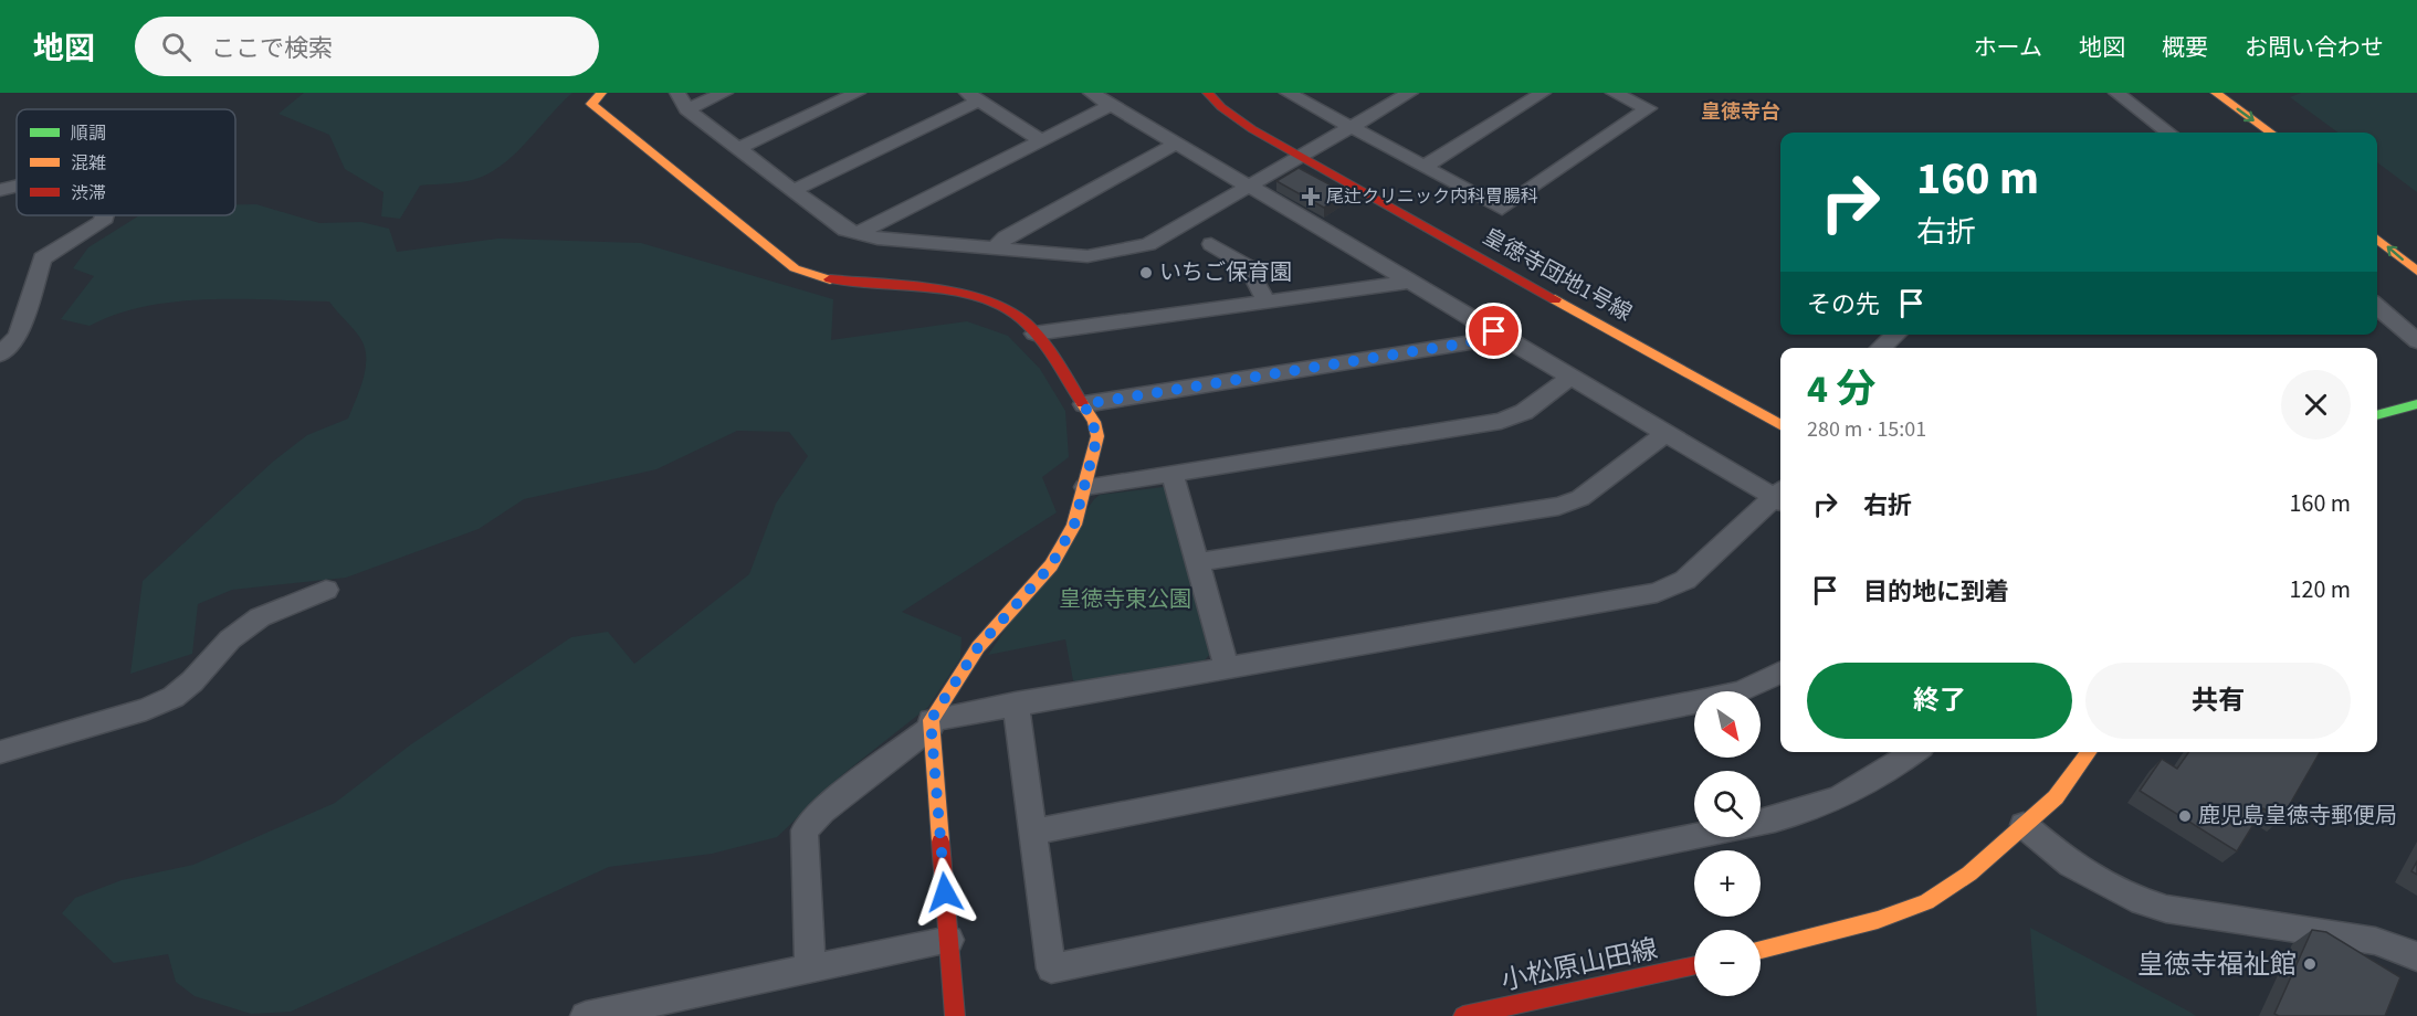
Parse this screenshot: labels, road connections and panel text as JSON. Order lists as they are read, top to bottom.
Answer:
{
  "streets": {
    "street": ["皇徳寺団地1号線", "小松原山田線"]
  },
  "districts": ["皇徳寺台"],
  "parks": ["皇徳寺東公園"],
  "places": {
    "health": ["尾辻クリニック内科胃腸科"],
    "other": ["いちご保育園", "鹿児島皇徳寺郵便局", "皇徳寺福祉館"]
  },
  "legend": ["順調", "混雑", "渋滞"],
  "north": "bottom right",
  "page": {
    "header": "地図",
    "search": "ここで検索",
    "nav": [
      "ホーム",
      "地図",
      "概要",
      "お問い合わせ"
    ],
    "turn": ["160 m", "右折"],
    "then": "その先",
    "heading": ["4 分", "280 m · 15:01"],
    "list": [
      {
        "name": "右折",
        "value": "160 m"
      },
      {
        "name": "目的地に到着",
        "value": "120 m"
      }
    ],
    "buttons": ["終了", "共有"],
    "map_buttons": ["+", "−"]
  }
}
